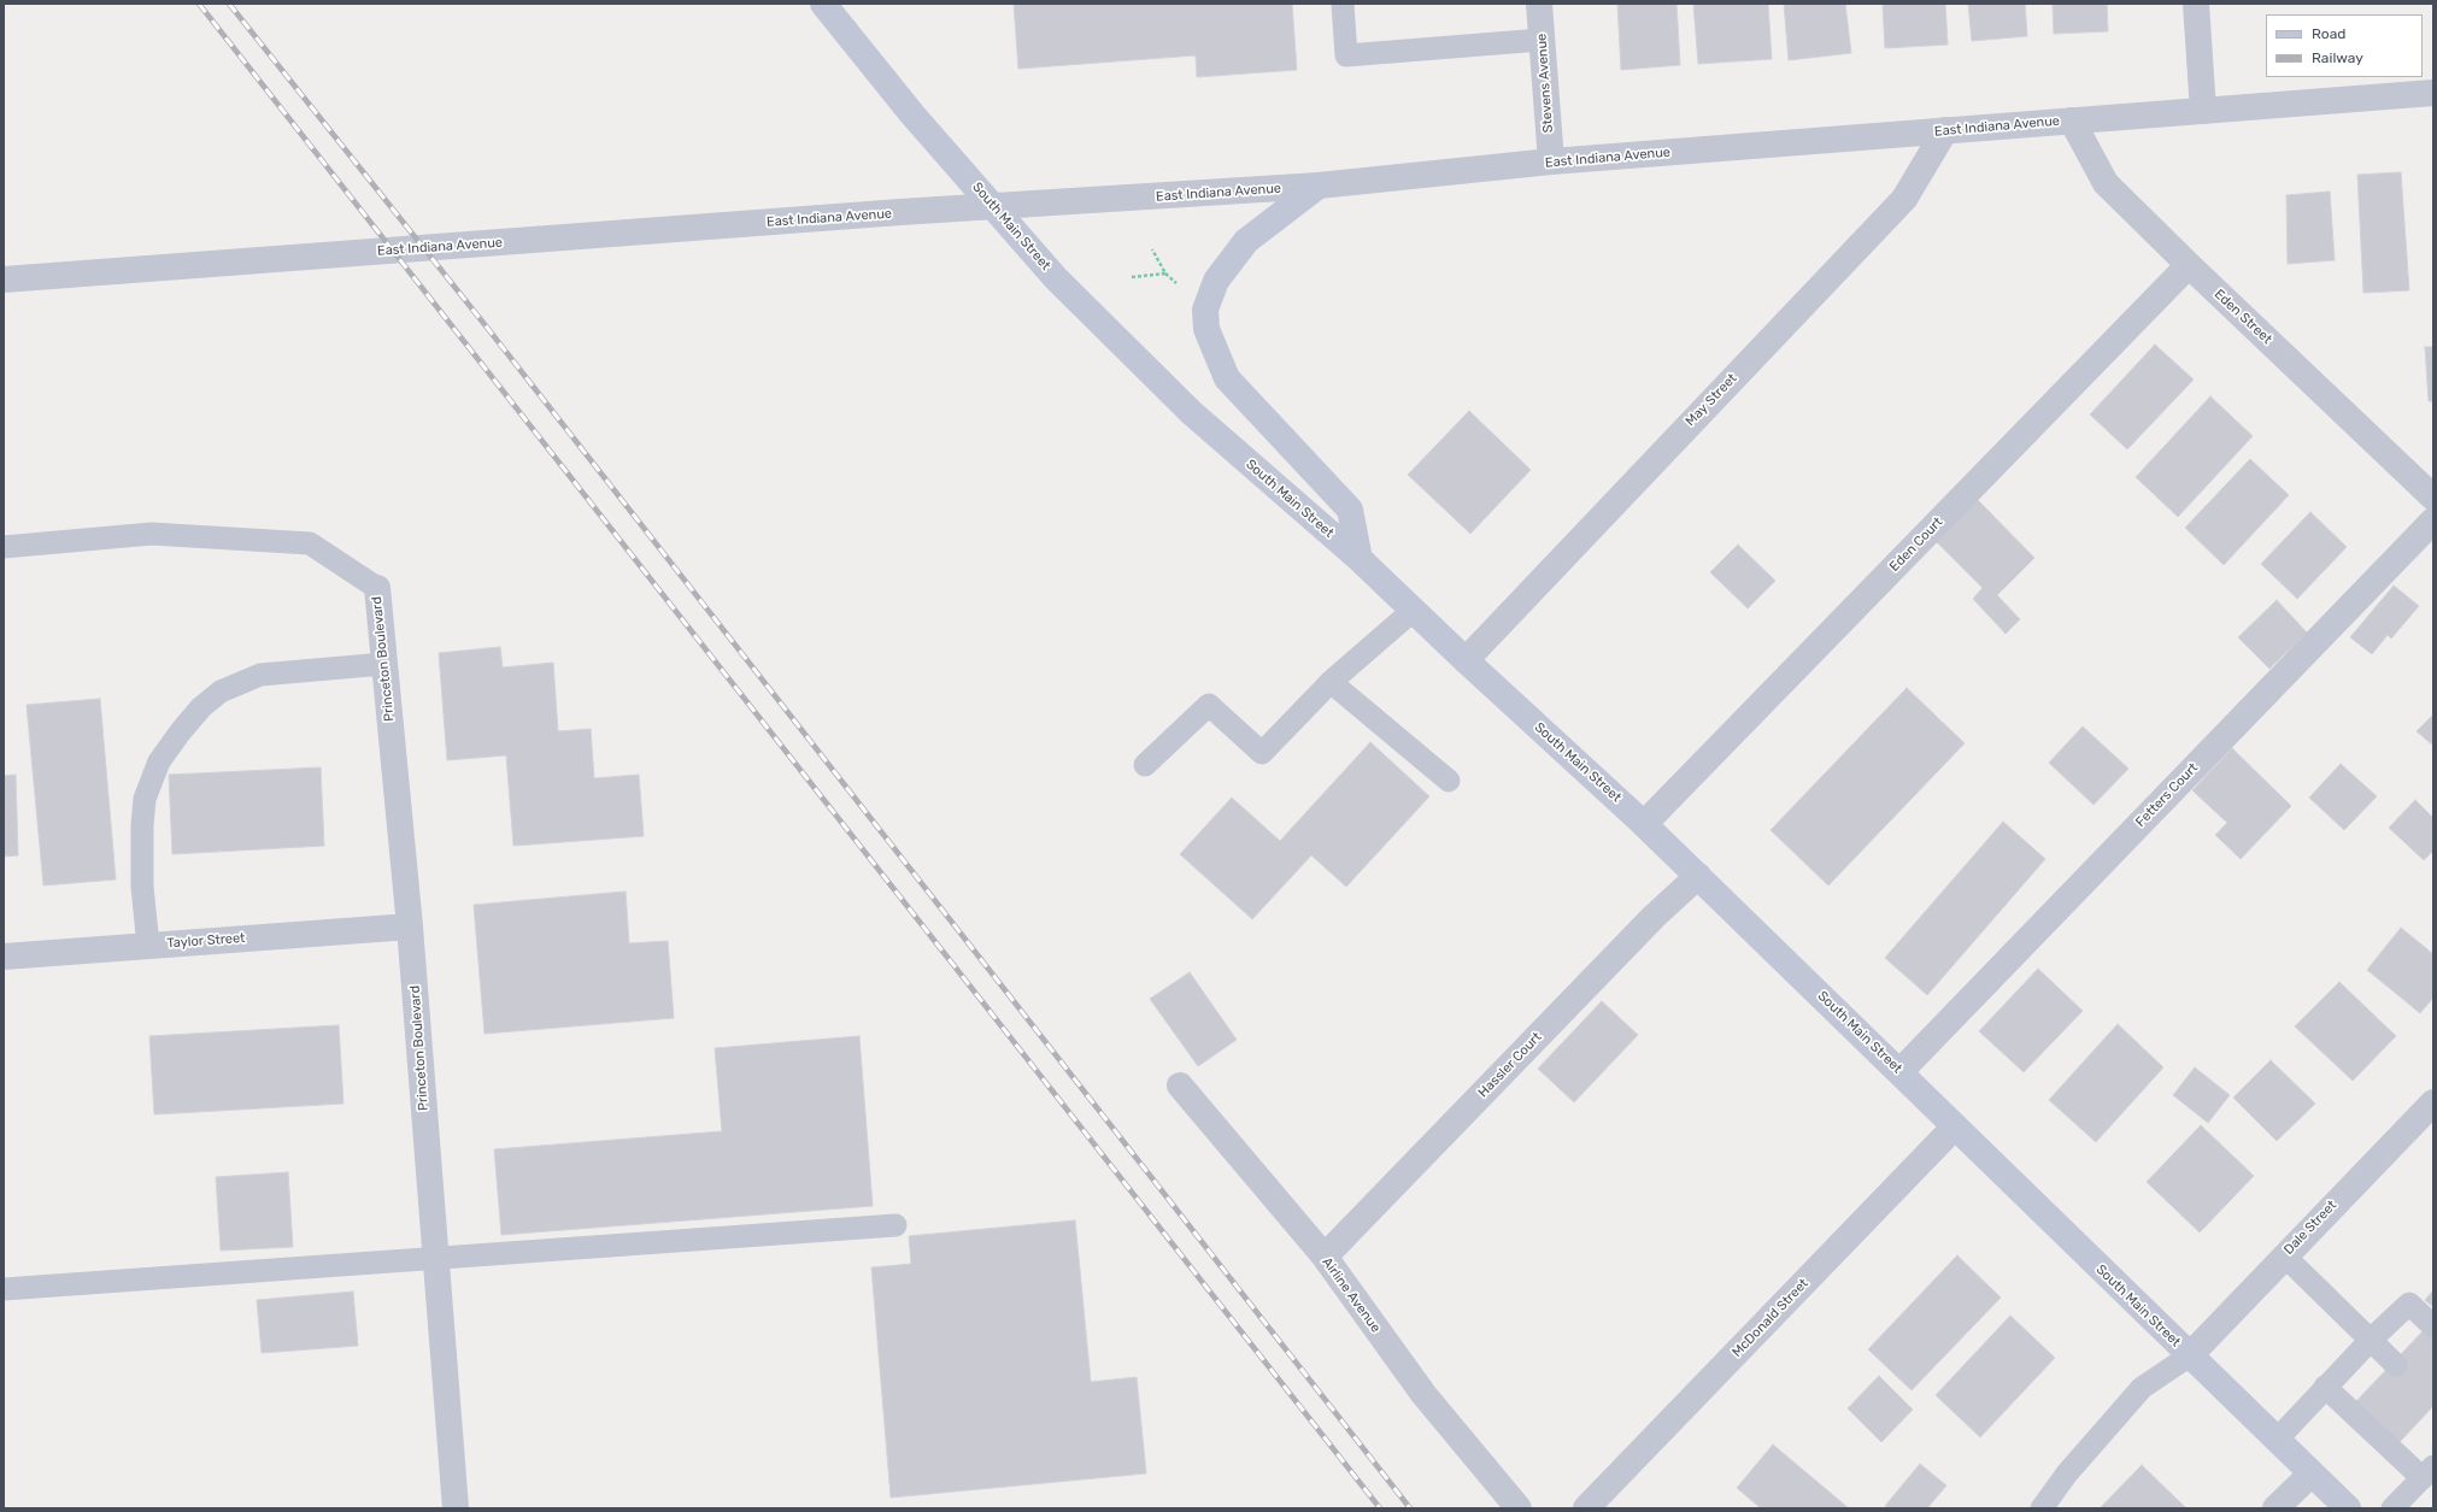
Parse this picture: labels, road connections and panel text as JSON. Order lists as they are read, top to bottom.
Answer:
{
  "streets": {
    "main road": ["South Main Street"],
    "street": [
      "Stevens Avenue",
      "East Indiana Avenue",
      "Eden Street",
      "May Street",
      "Eden Court",
      "Princeton Boulevard",
      "Fetters Court",
      "Taylor Street",
      "Hassler Court",
      "Dale Street",
      "Airline Avenue",
      "McDonald Street"
    ]
  },
  "crossings": [
    ["Stevens Avenue", "East Indiana Avenue"],
    ["East Indiana Avenue", "South Main Street"],
    ["East Indiana Avenue", "Eden Street"],
    ["East Indiana Avenue", "May Street"],
    ["South Main Street", "May Street"],
    ["South Main Street", "Eden Court"],
    ["South Main Street", "Fetters Court"],
    ["South Main Street", "Hassler Court"],
    ["South Main Street", "Dale Street"],
    ["South Main Street", "McDonald Street"],
    ["Eden Street", "Eden Court"],
    ["Princeton Boulevard", "Taylor Street"],
    ["Hassler Court", "Airline Avenue"]
  ],
  "legend": ["Road", "Railway"]
}
